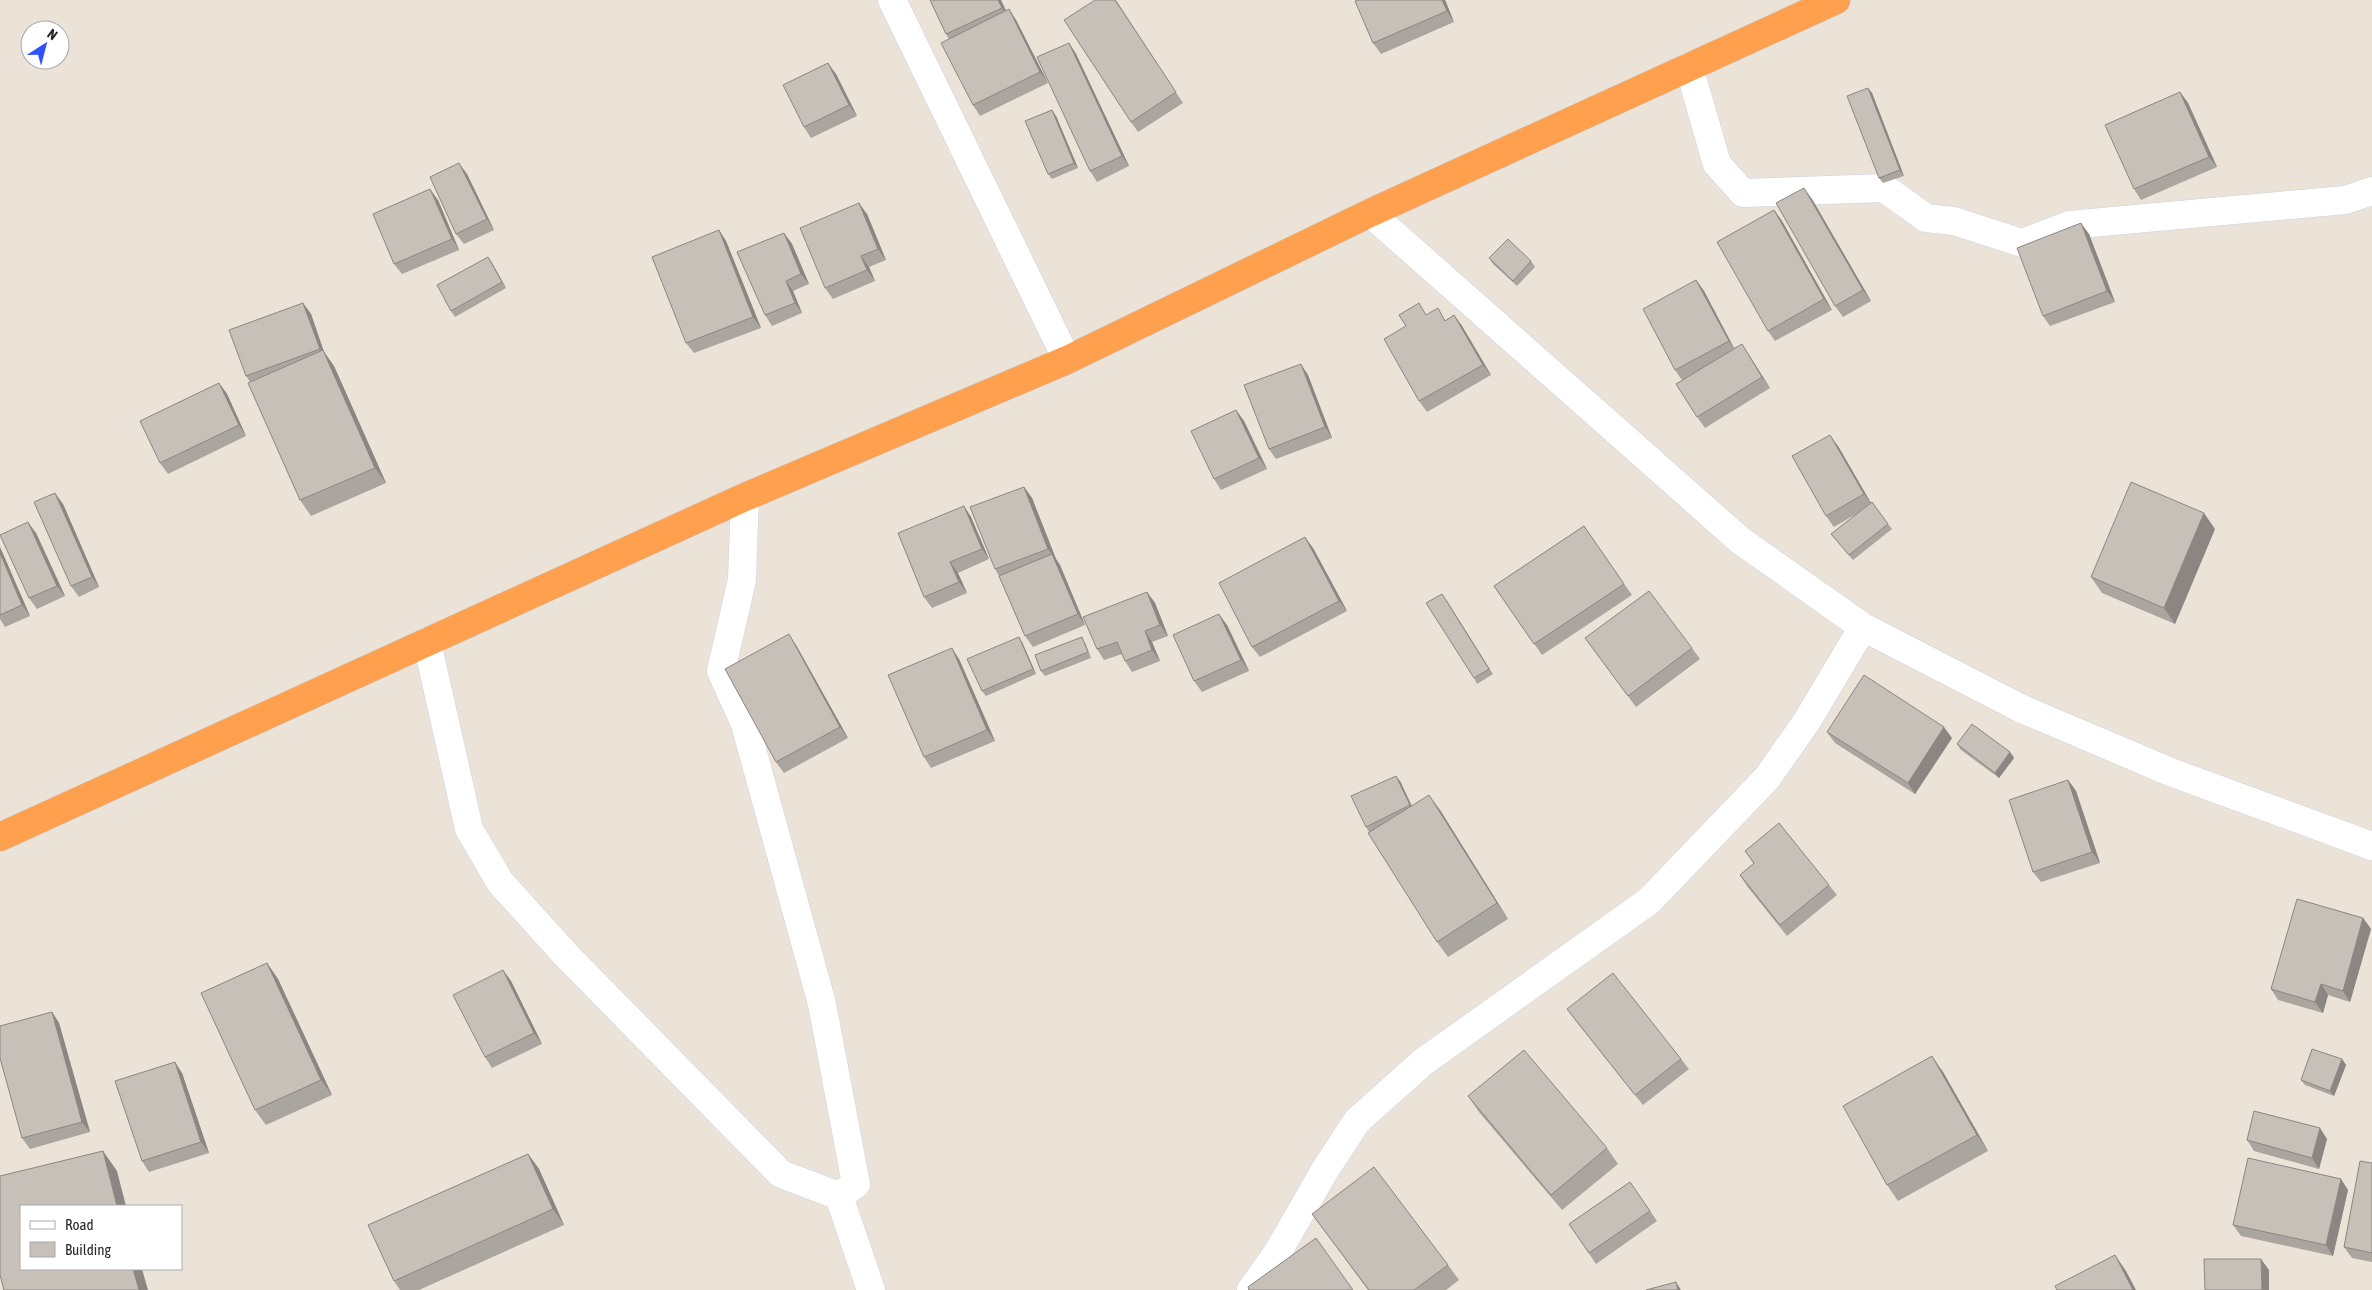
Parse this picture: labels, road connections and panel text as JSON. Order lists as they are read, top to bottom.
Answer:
{
  "legend": ["Road", "Building"],
  "north": "top right"
}
